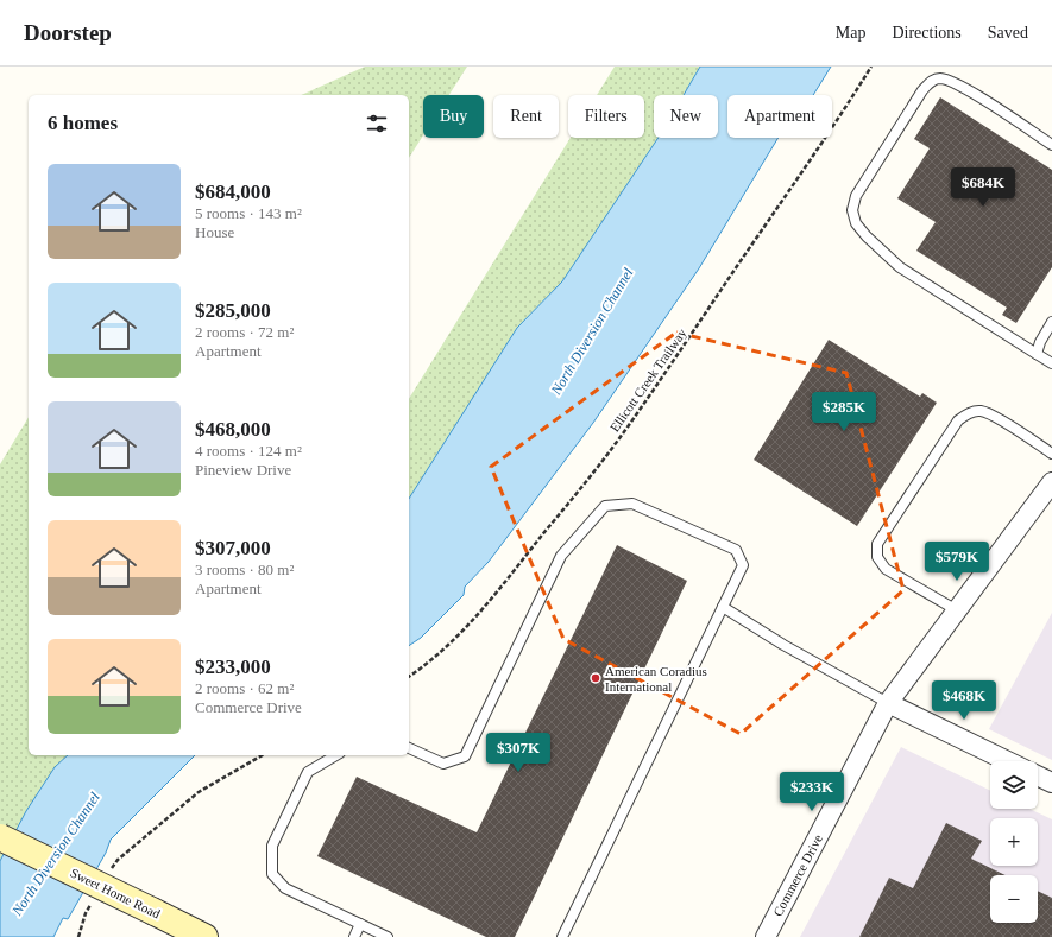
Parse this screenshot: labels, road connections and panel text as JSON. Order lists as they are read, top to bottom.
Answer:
{
  "streets": {
    "main road": ["Sweet Home Road"],
    "street": ["Commerce Drive"],
    "path": ["Ellicott Creek Trailway"]
  },
  "water": ["North Diversion Channel"],
  "places": ["American Coradius International"],
  "page": {
    "header": "Doorstep",
    "nav": ["Map", "Directions", "Saved"],
    "chip": [
      "Buy",
      "Rent",
      "Filters",
      "New",
      "Apartment"
    ],
    "heading": "6 homes",
    "list": [
      {
        "name": "$684,000",
        "note": "5 rooms · 143 m² · House"
      },
      {
        "name": "$285,000",
        "note": "2 rooms · 72 m² · Apartment"
      },
      {
        "name": "$468,000",
        "note": "4 rooms · 124 m² · Pineview Drive"
      },
      {
        "name": "$307,000",
        "note": "3 rooms · 80 m² · Apartment"
      },
      {
        "name": "$233,000",
        "note": "2 rooms · 62 m² · Commerce Drive"
      }
    ],
    "price": [
      "$684K",
      "$285K",
      "$579K",
      "$468K",
      "$307K",
      "$233K"
    ],
    "map_buttons": ["+", "−"]
  }
}
